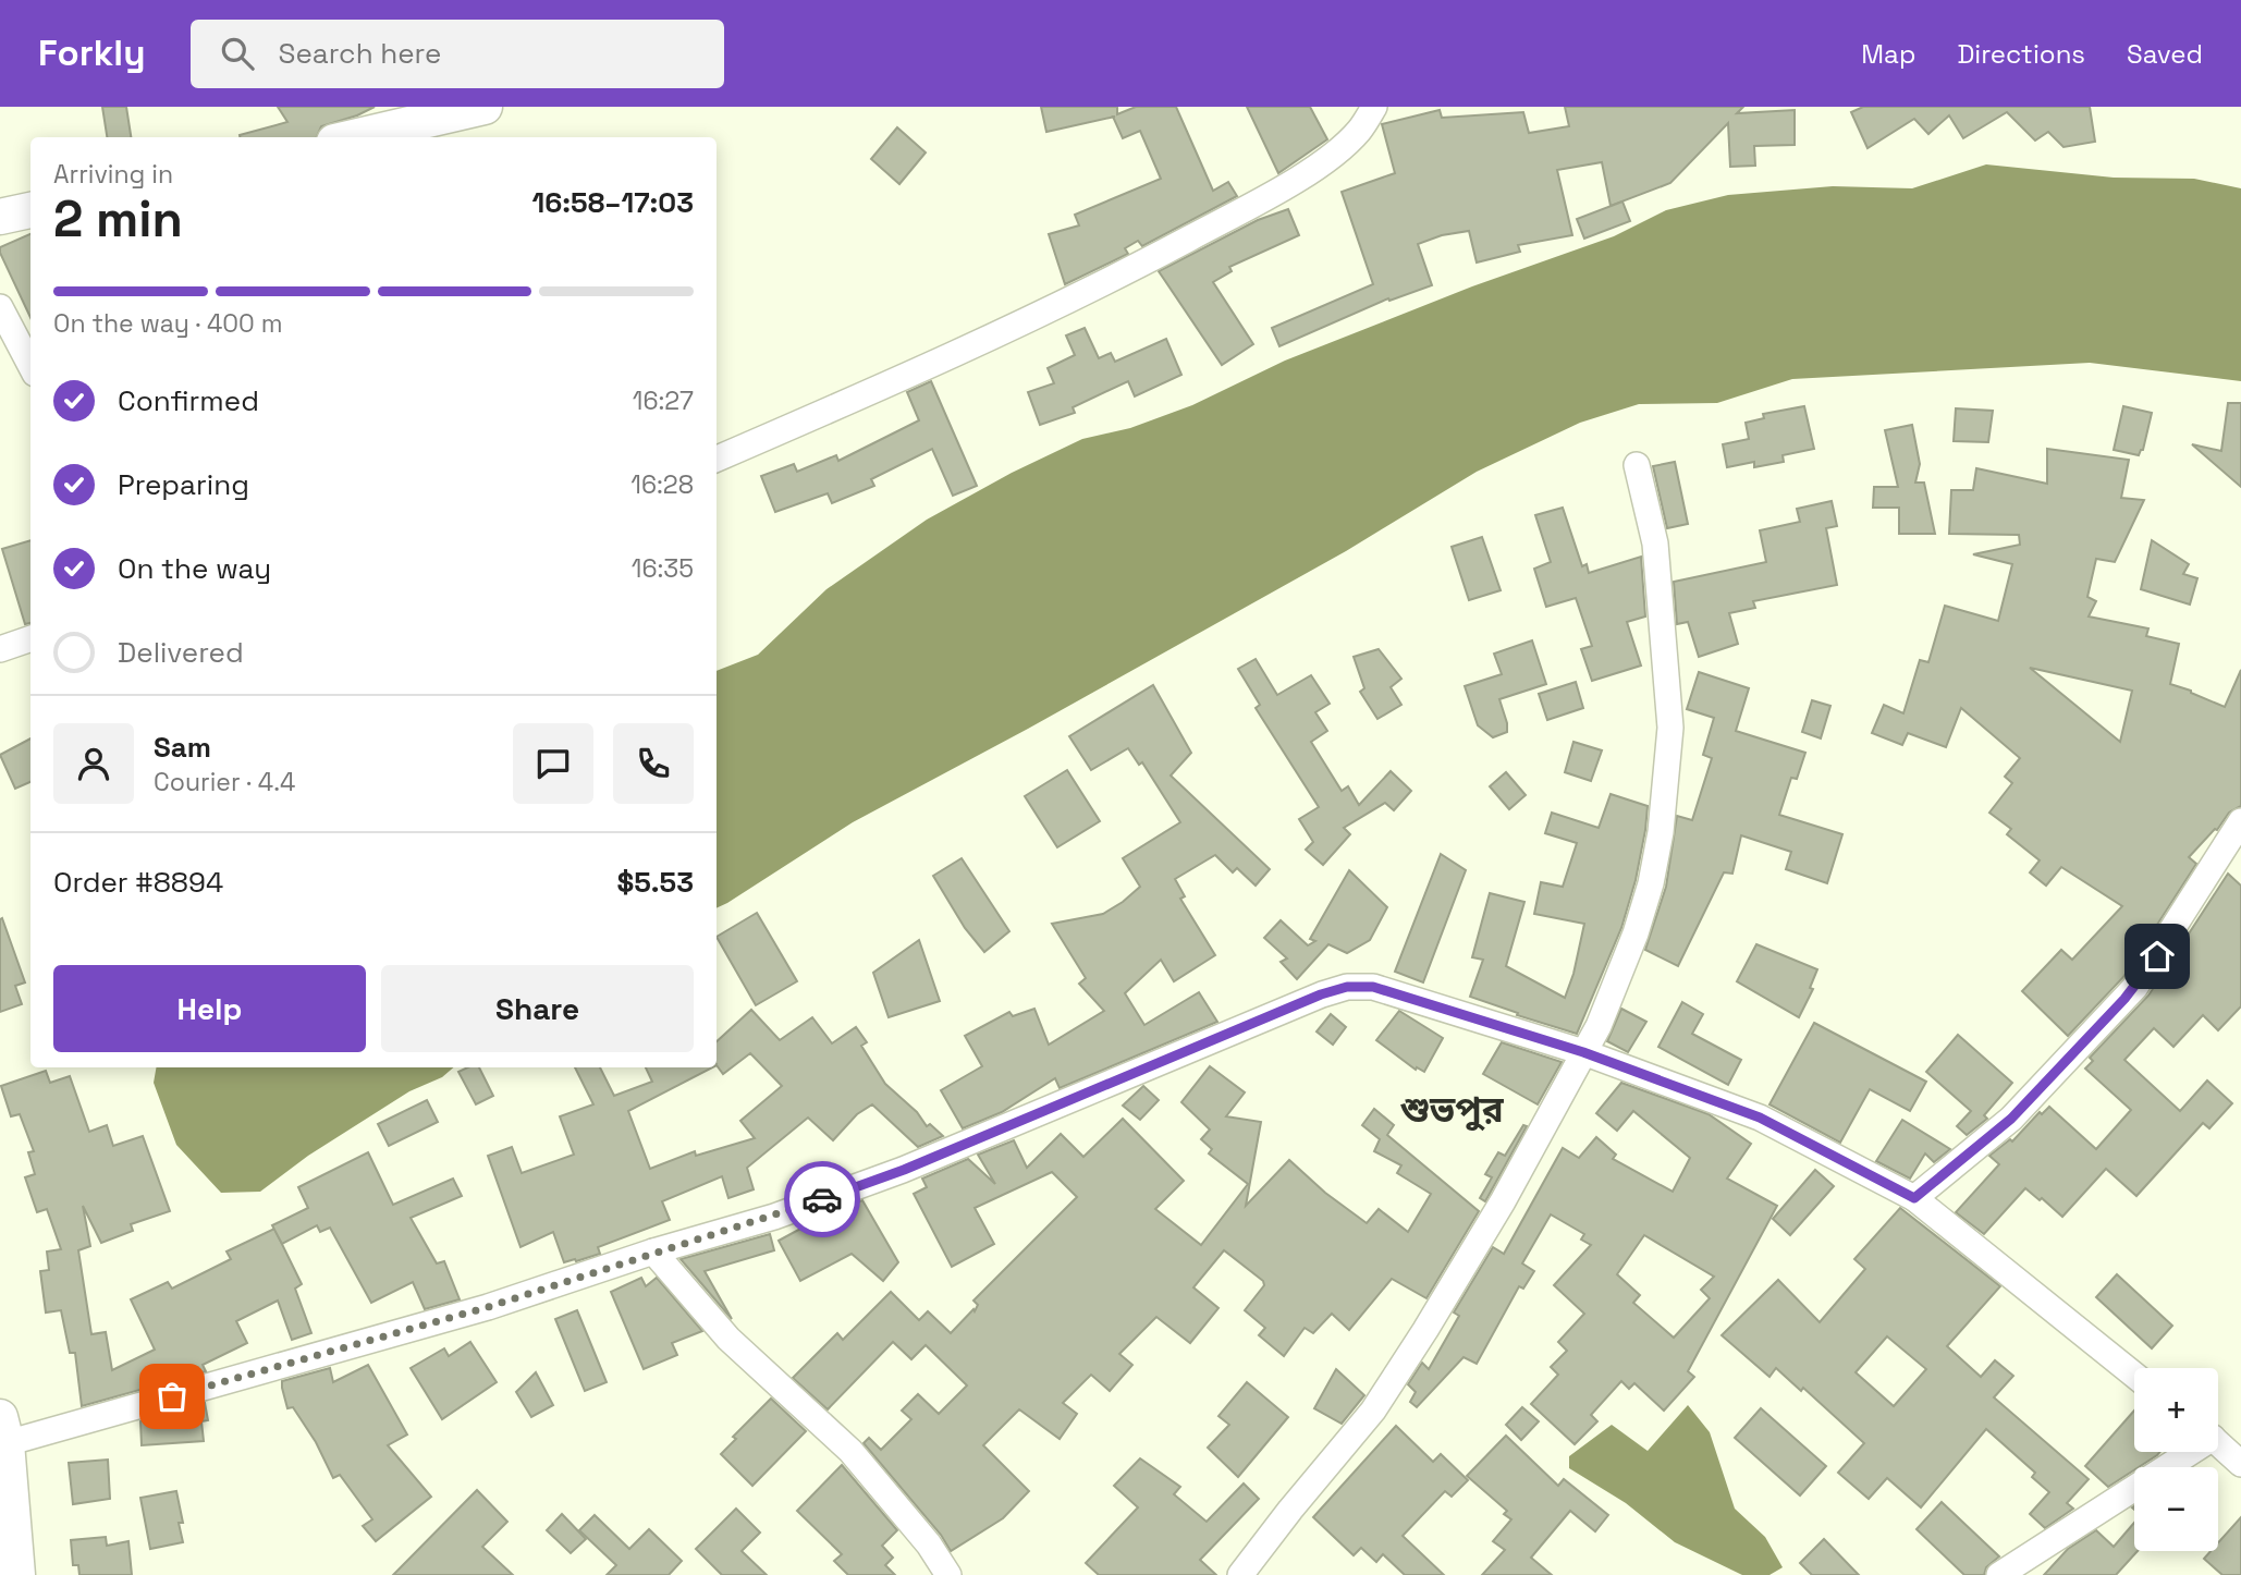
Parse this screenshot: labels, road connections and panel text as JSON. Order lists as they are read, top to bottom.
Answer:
{
  "districts": ["শুভপুর"],
  "page": {
    "header": "Forkly",
    "search": "Search here",
    "nav": ["Map", "Directions", "Saved"],
    "heading": ["2 min", "Arriving in", "16:58–17:03"],
    "panel": [
      "Sam",
      "Courier · 4.4",
      "Order #8894",
      "$5.53"
    ],
    "bar": "On the way · 400 m",
    "list": [
      ["Confirmed", "16:27"],
      ["Preparing", "16:28"],
      ["On the way", "16:35"],
      "Delivered"
    ],
    "buttons": ["Help", "Share"],
    "map_buttons": ["+", "−"]
  }
}
